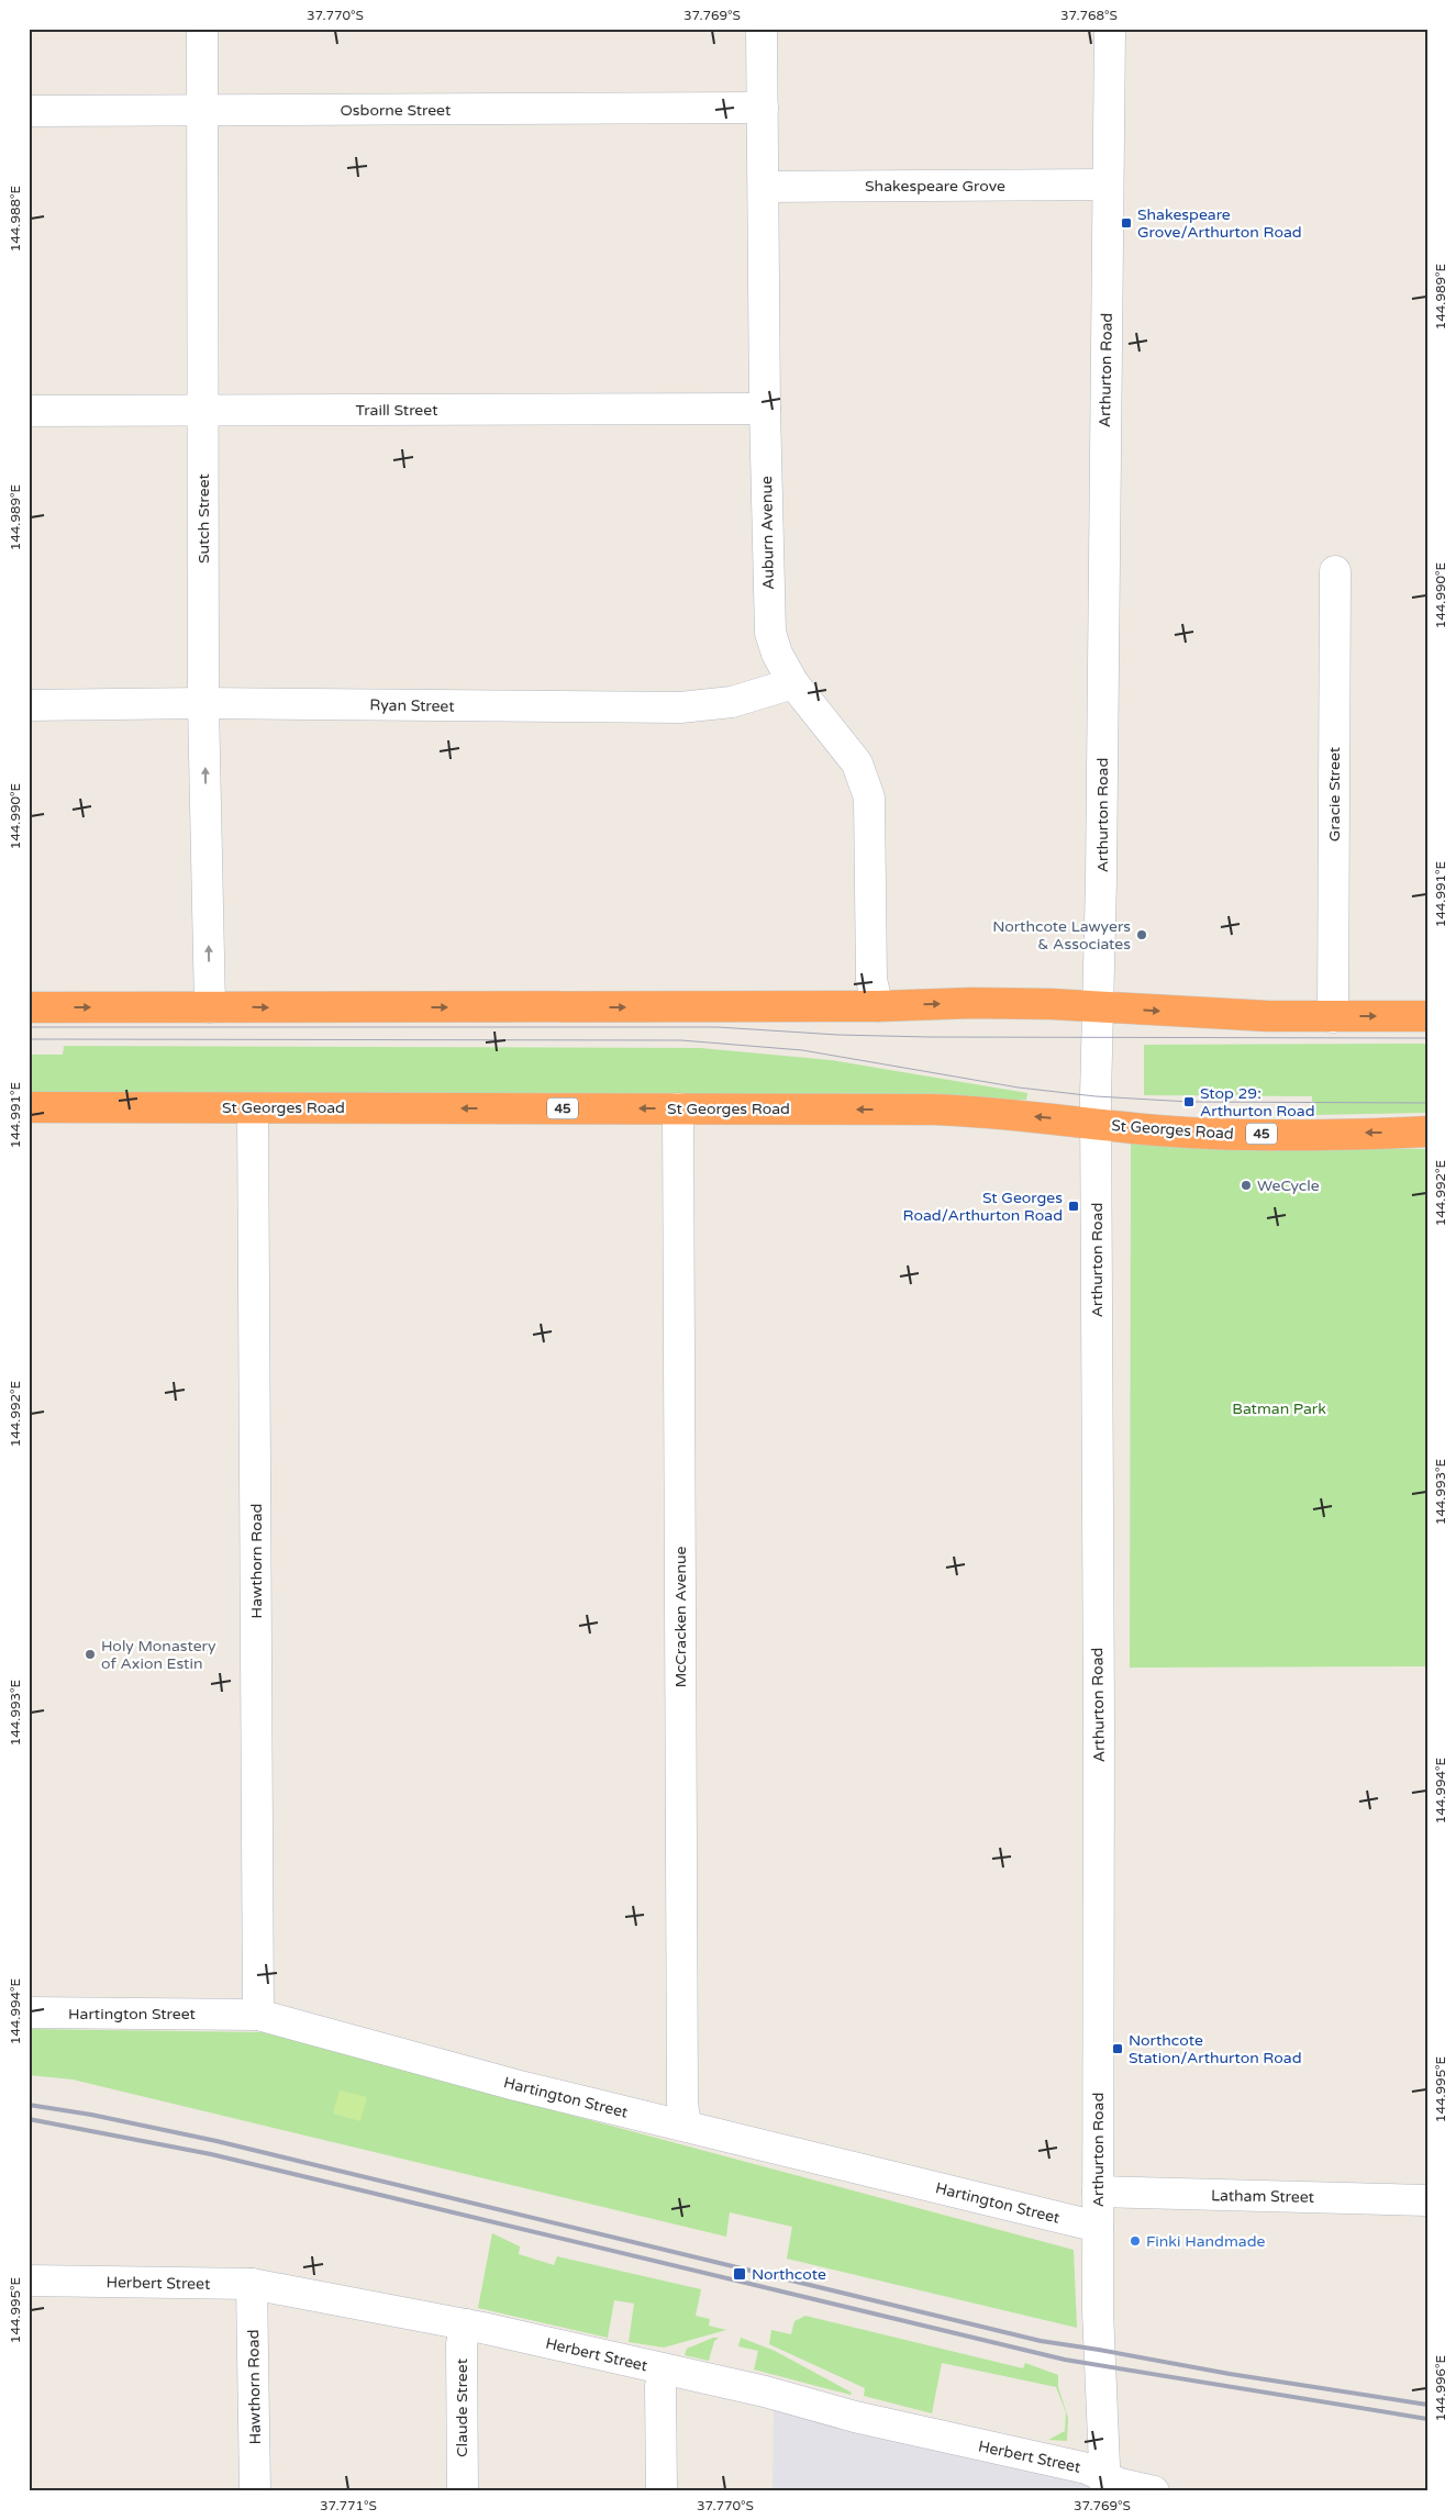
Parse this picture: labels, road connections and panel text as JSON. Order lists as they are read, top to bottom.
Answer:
{
  "streets": {
    "highway": ["St Georges Road", "45"],
    "street": [
      "Osborne Street",
      "Shakespeare Grove",
      "Arthurton Road",
      "Traill Street",
      "Sutch Street",
      "Auburn Avenue",
      "Ryan Street",
      "Gracie Street",
      "Hawthorn Road",
      "McCracken Avenue",
      "Hartington Street",
      "Latham Street",
      "Herbert Street",
      "Claude Street"
    ]
  },
  "crossings": [
    ["Osborne Street", "Sutch Street"],
    ["Osborne Street", "Auburn Avenue"],
    ["Shakespeare Grove", "Arthurton Road"],
    ["Shakespeare Grove", "Auburn Avenue"],
    ["Arthurton Road", "St Georges Road"],
    ["Arthurton Road", "Hartington Street"],
    ["Arthurton Road", "Latham Street"],
    ["Arthurton Road", "Herbert Street"],
    ["Traill Street", "Sutch Street"],
    ["Traill Street", "Auburn Avenue"],
    ["Sutch Street", "Ryan Street"],
    ["Auburn Avenue", "Ryan Street"],
    ["St Georges Road", "Hawthorn Road"],
    ["St Georges Road", "McCracken Avenue"],
    ["Hawthorn Road", "Hartington Street"],
    ["Hawthorn Road", "Herbert Street"],
    ["McCracken Avenue", "Hartington Street"],
    ["Herbert Street", "Claude Street"]
  ],
  "parks": ["Batman Park"],
  "places": {
    "transit": [
      "Shakespeare Grove/Arthurton Road",
      "Stop 29: Arthurton Road",
      "St Georges Road/Arthurton Road",
      "Northcote Station/Arthurton Road",
      "Northcote"
    ],
    "other": [
      "Northcote Lawyers & Associates",
      "WeCycle",
      "Holy Monastery of Axion Estin",
      "Finki Handmade"
    ]
  },
  "coordinates": [
    "37.770°S",
    "37.769°S",
    "37.768°S",
    "144.988°E",
    "144.989°E",
    "144.990°E",
    "144.991°E",
    "144.992°E",
    "144.993°E",
    "144.994°E",
    "144.995°E",
    "144.996°E",
    "37.771°S"
  ]
}
